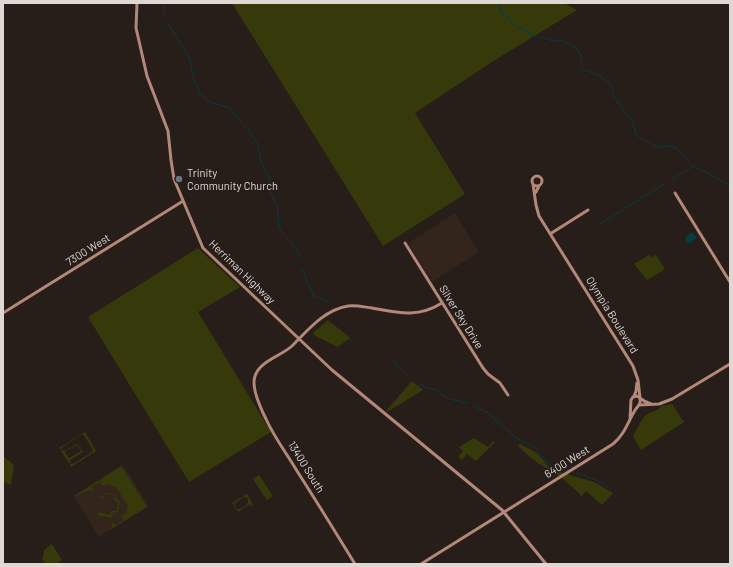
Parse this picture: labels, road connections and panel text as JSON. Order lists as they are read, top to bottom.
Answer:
{
  "streets": {
    "street": [
      "7300 West",
      "Herriman Highway",
      "Olympia Boulevard",
      "Silver Sky Drive",
      "6400 West",
      "13400 South"
    ]
  },
  "crossings": [
    ["7300 West", "Herriman Highway"],
    ["Herriman Highway", "6400 West"],
    ["Herriman Highway", "13400 South"],
    ["Olympia Boulevard", "6400 West"]
  ],
  "places": ["Trinity Community Church"]
}
